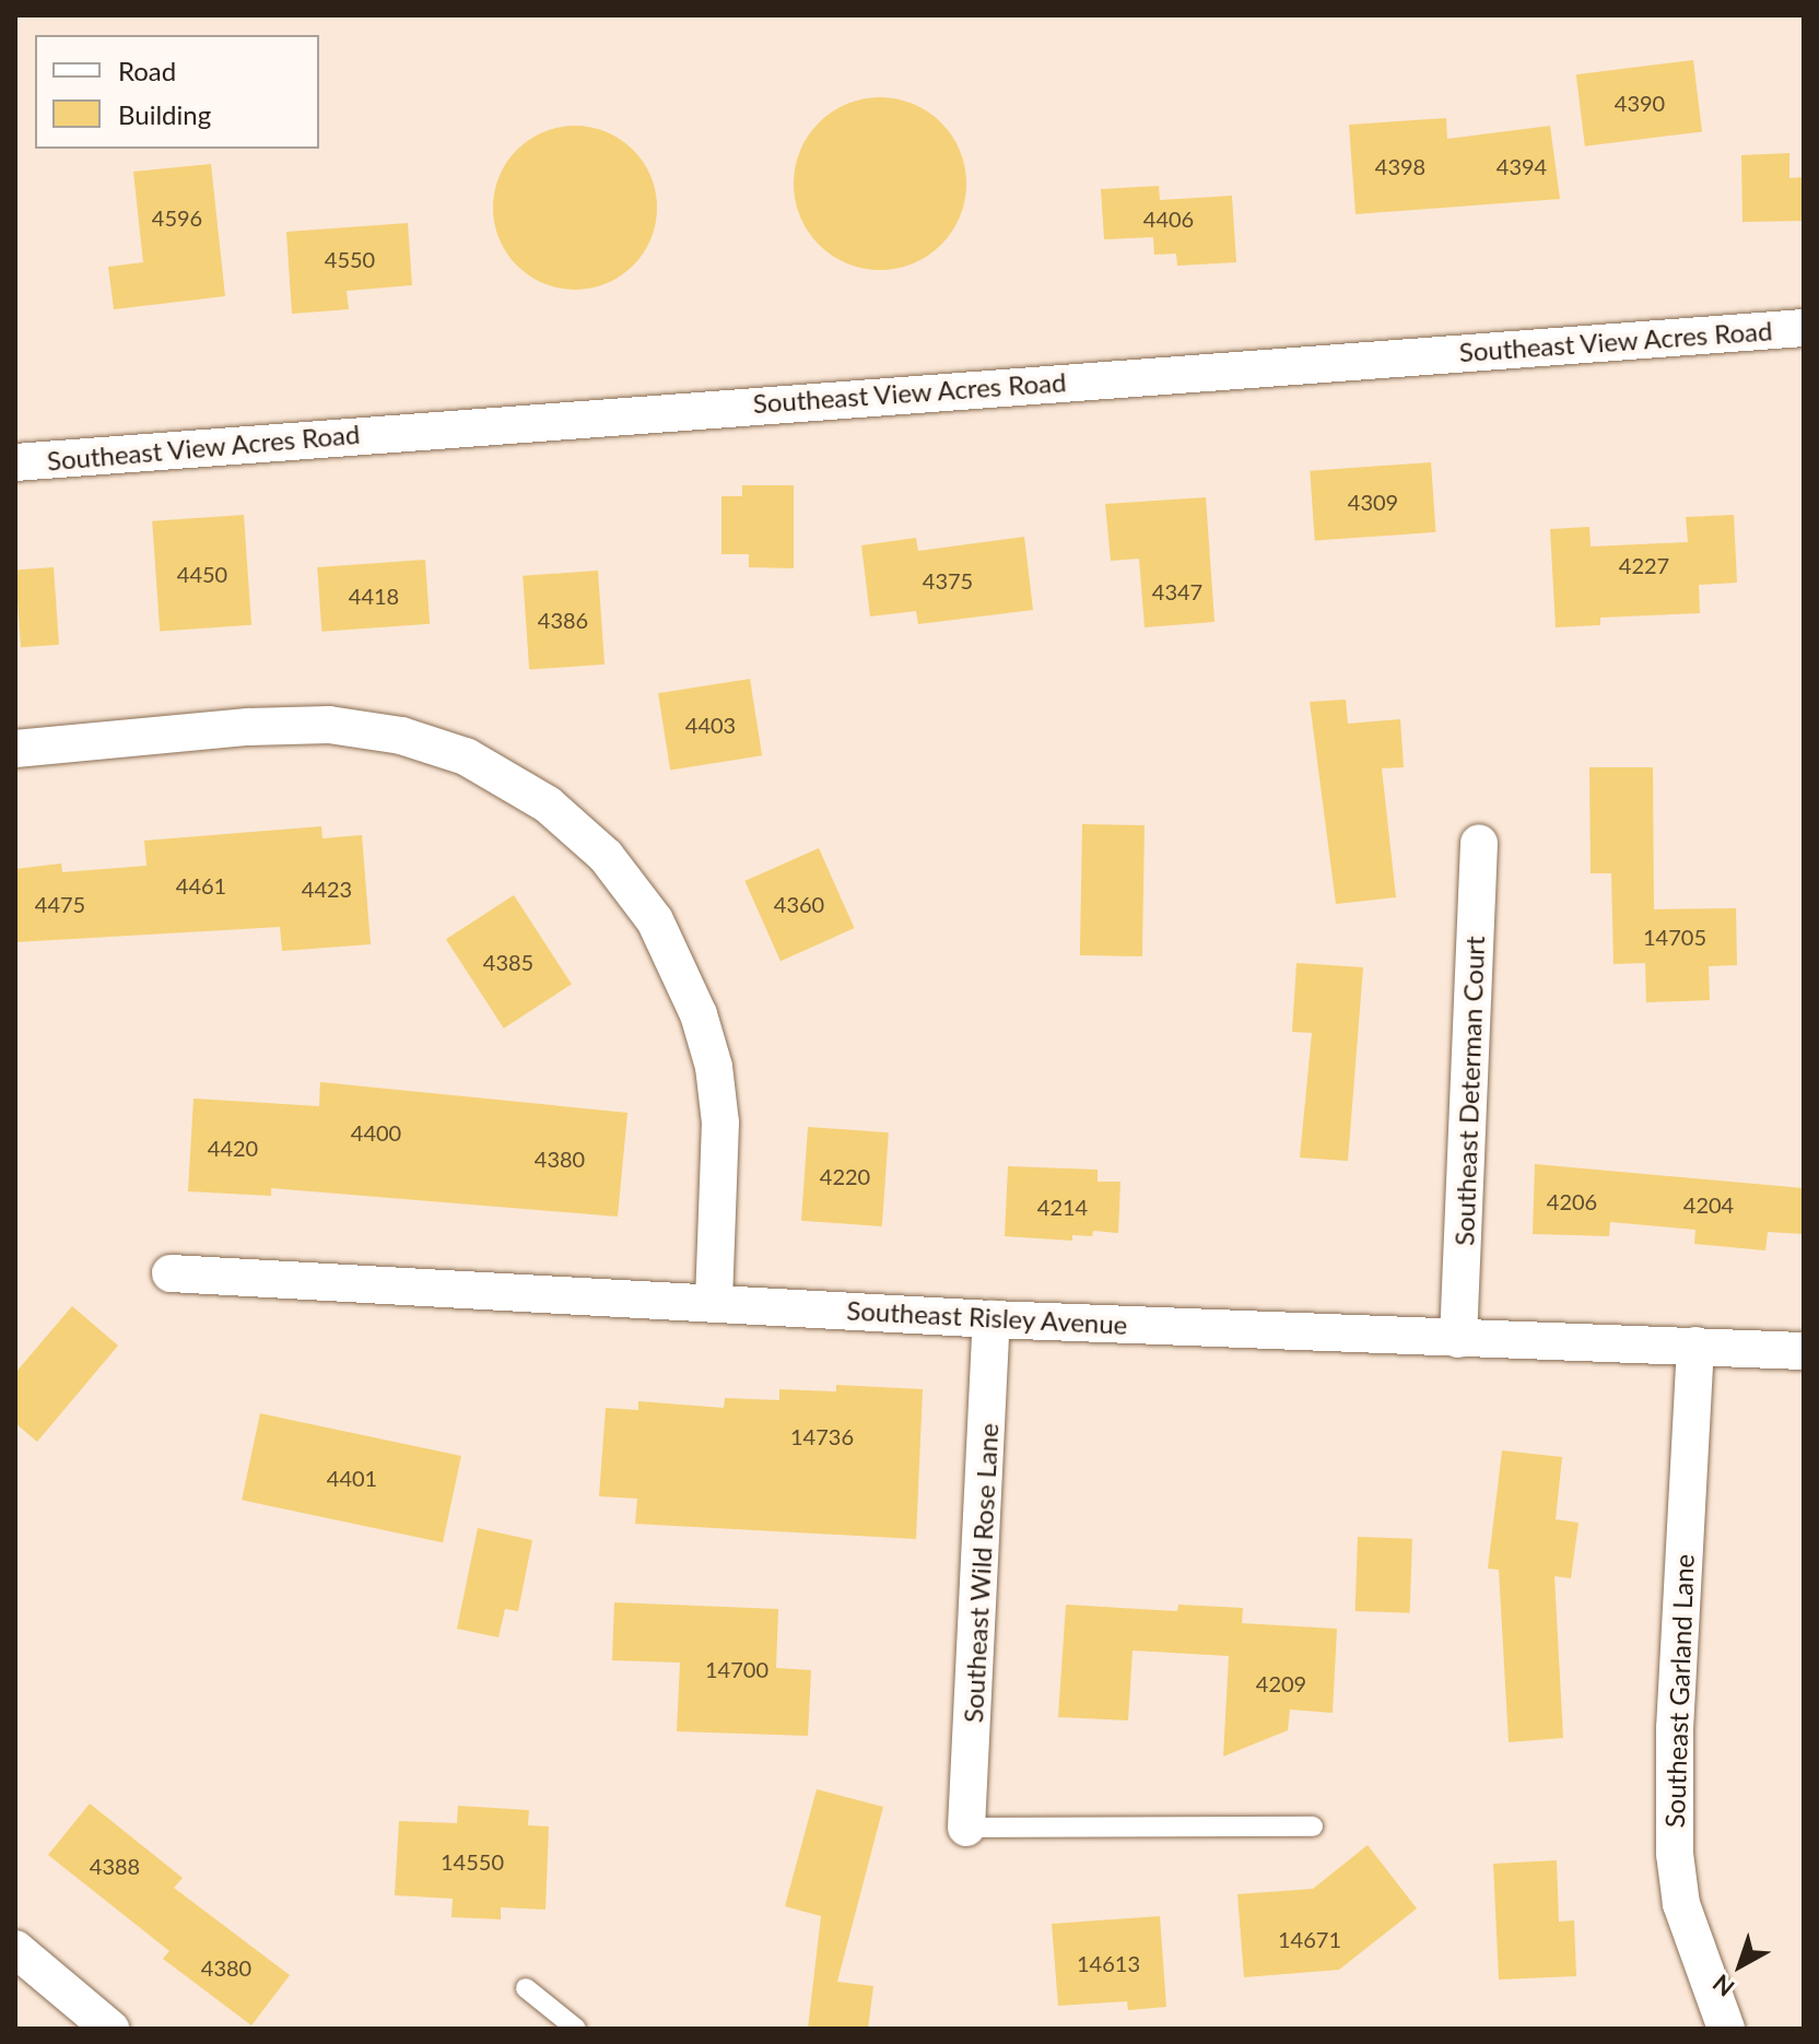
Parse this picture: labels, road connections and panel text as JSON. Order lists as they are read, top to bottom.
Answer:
{
  "streets": {
    "street": [
      "Southeast View Acres Road",
      "Southeast Determan Court",
      "Southeast Risley Avenue",
      "Southeast Wild Rose Lane",
      "Southeast Garland Lane"
    ]
  },
  "crossings": [
    ["Southeast Determan Court", "Southeast Risley Avenue"],
    ["Southeast Risley Avenue", "Southeast Wild Rose Lane"],
    ["Southeast Risley Avenue", "Southeast Garland Lane"]
  ],
  "house_numbers": [
    "4390",
    "4398",
    "4394",
    "4596",
    "4406",
    "4550",
    "4309",
    "4227",
    "4450",
    "4375",
    "4347",
    "4418",
    "4386",
    "4403",
    "4461",
    "4423",
    "4475",
    "4360",
    "14705",
    "4385",
    "4400",
    "4420",
    "4380",
    "4220",
    "4206",
    "4204",
    "4214",
    "14736",
    "4401",
    "14700",
    "4209",
    "14550",
    "4388",
    "14671",
    "14613",
    "4380"
  ],
  "legend": ["Road", "Building"],
  "north": "bottom left"
}
